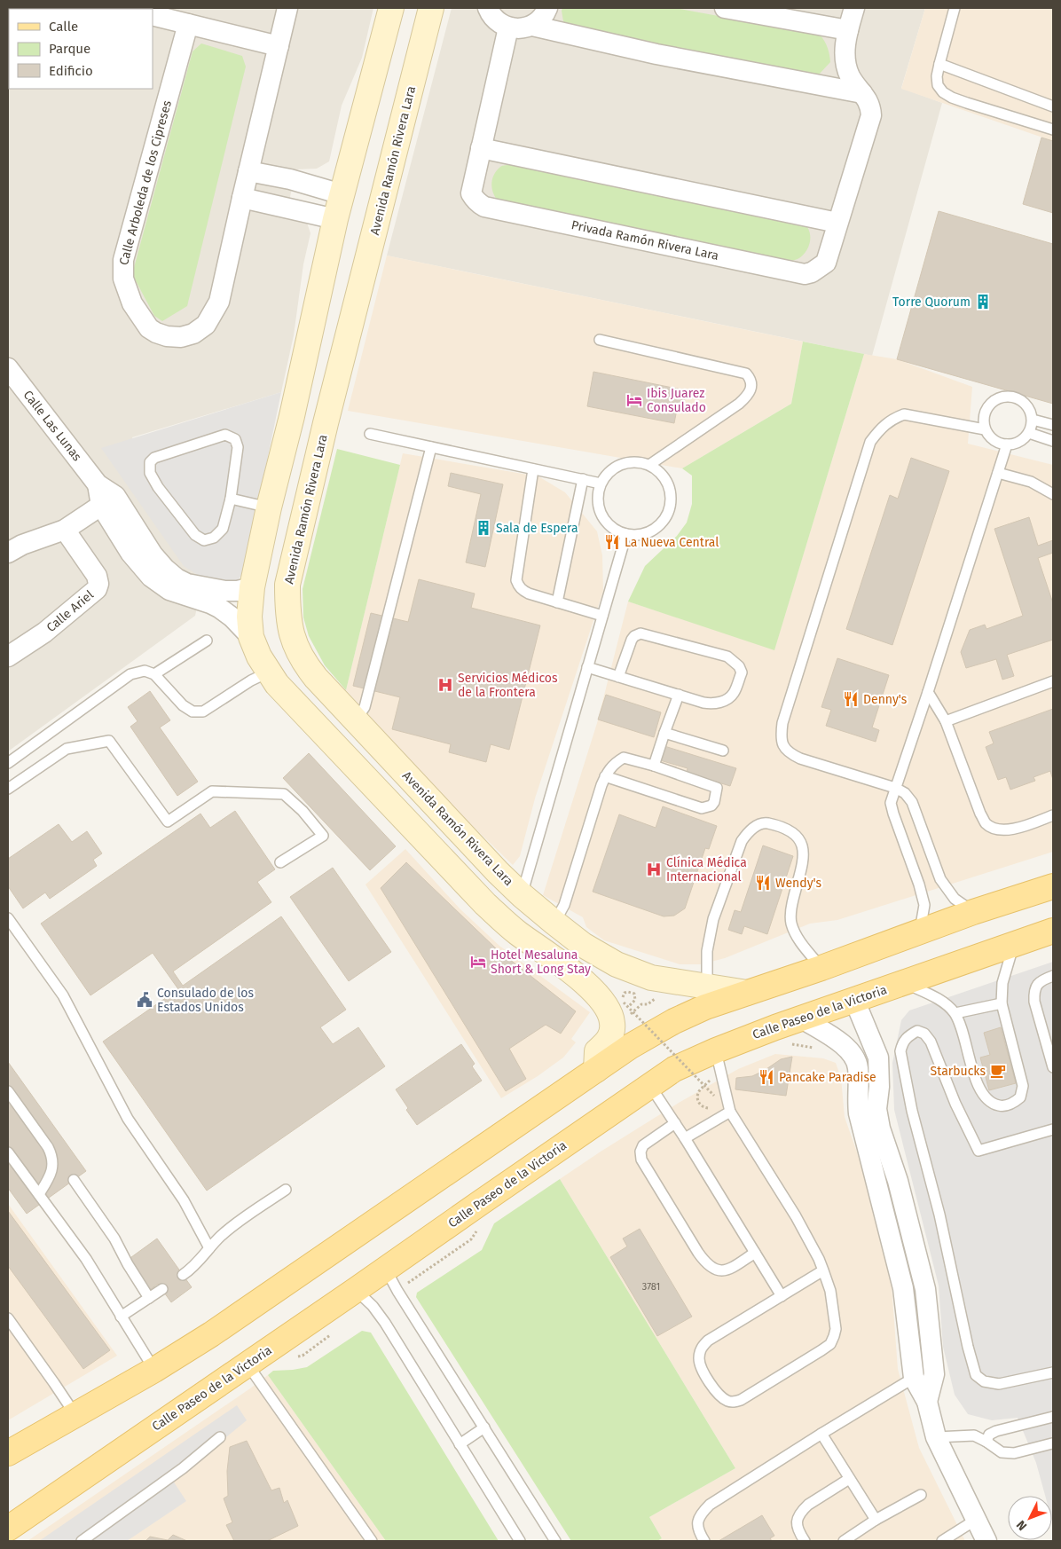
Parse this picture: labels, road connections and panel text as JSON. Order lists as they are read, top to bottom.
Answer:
{
  "streets": {
    "main road": ["Calle Paseo de la Victoria"],
    "street": [
      "Avenida Ramón Rivera Lara",
      "Calle Arboleda de los Cipreses",
      "Privada Ramón Rivera Lara",
      "Calle Las Lunas",
      "Calle Ariel"
    ]
  },
  "places": {
    "building": ["Torre Quorum", "Sala de Espera"],
    "hotel": ["Ibis Juarez Consulado", "Hotel Mesaluna Short & Long Stay"],
    "restaurant": [
      "La Nueva Central",
      "Denny's",
      "Wendy's",
      "Pancake Paradise"
    ],
    "hospital": ["Servicios Médicos de la Frontera", "Clínica Médica Internacional"],
    "public building": ["Consulado de los Estados Unidos"],
    "cafe": ["Starbucks"]
  },
  "house_numbers": ["3781"],
  "legend": ["Calle", "Parque", "Edificio"],
  "north": "bottom left"
}
